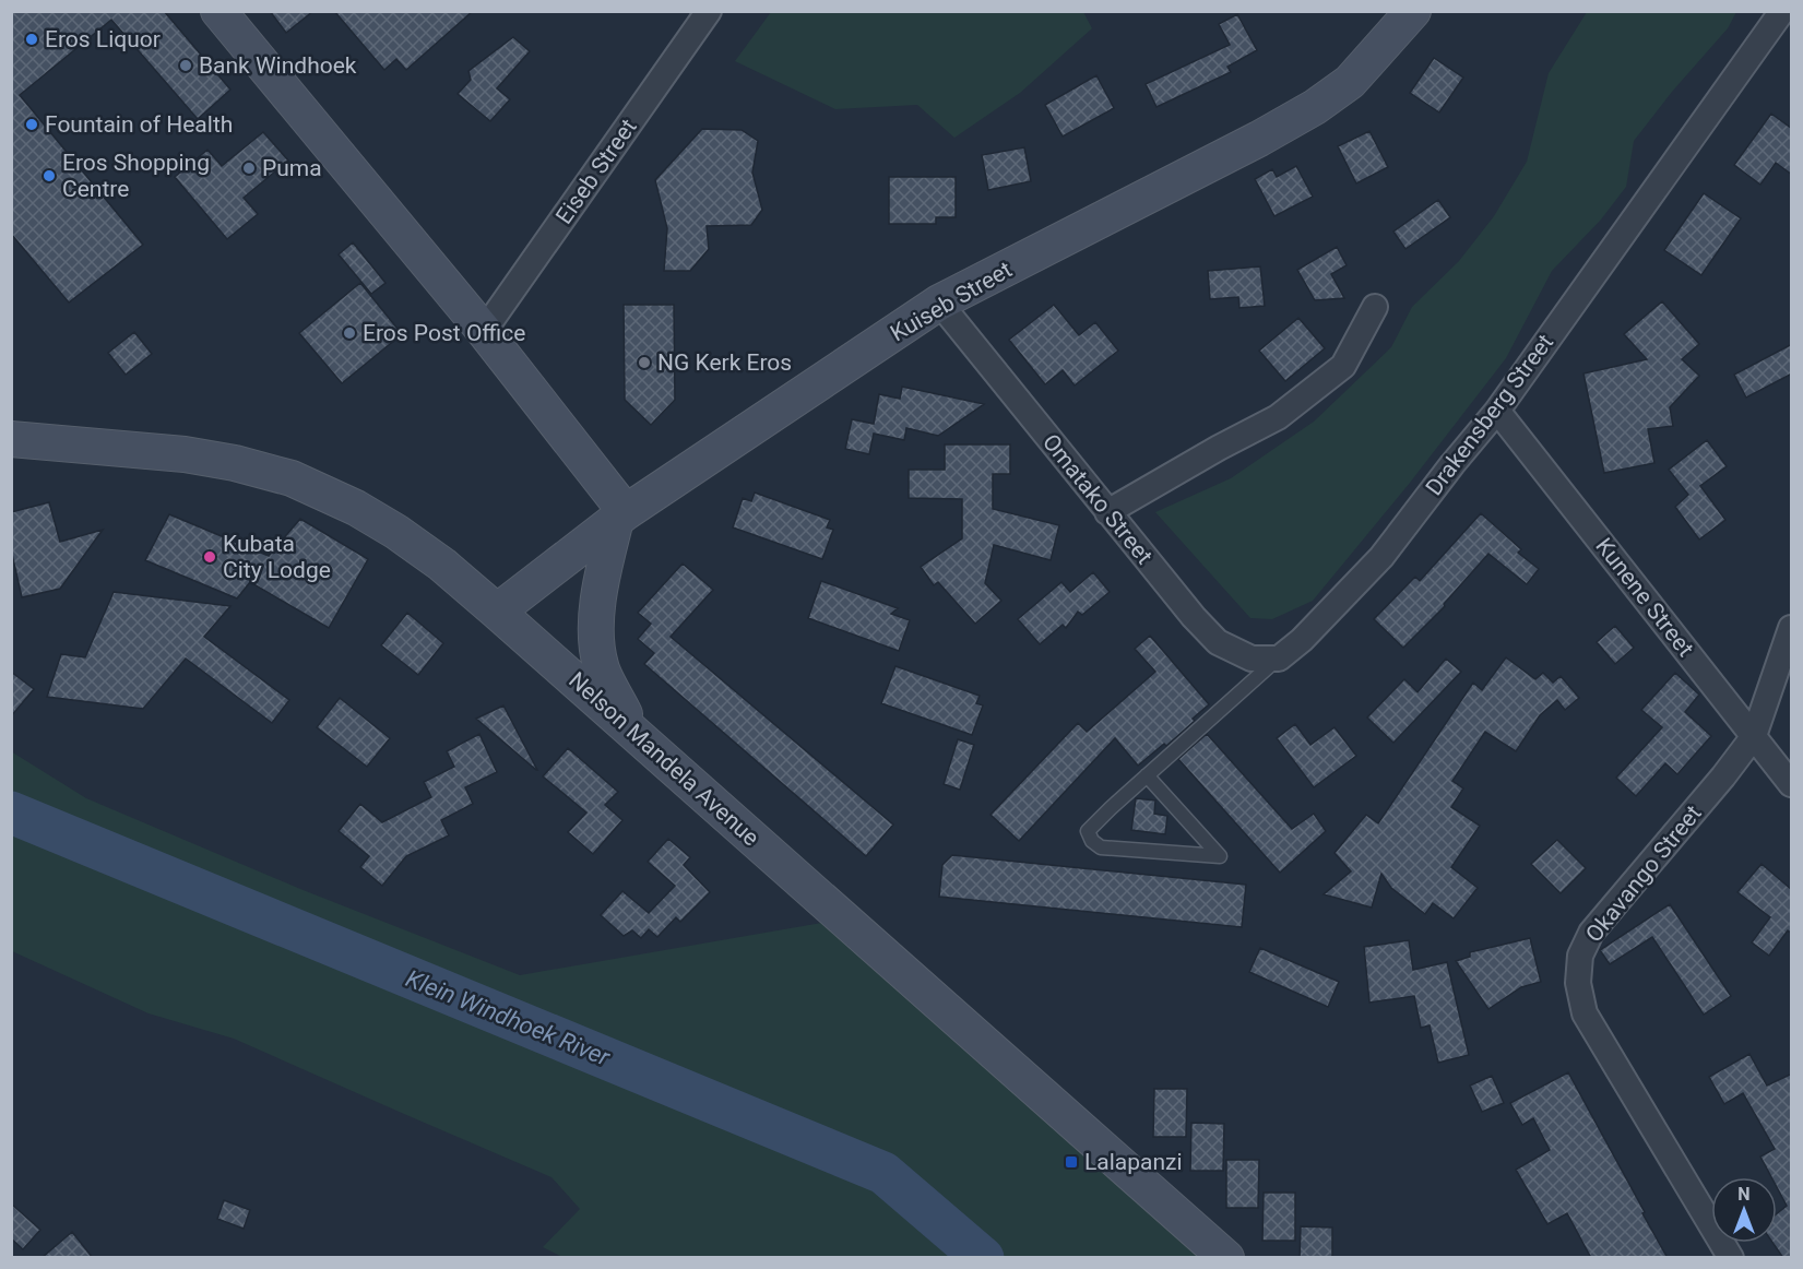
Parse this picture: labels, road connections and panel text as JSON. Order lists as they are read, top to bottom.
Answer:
{
  "streets": {
    "street": [
      "Eiseb Street",
      "Kuiseb Street",
      "Drakensberg Street",
      "Omatako Street",
      "Kunene Street",
      "Nelson Mandela Avenue",
      "Okavango Street"
    ]
  },
  "crossings": [
    ["Kuiseb Street", "Omatako Street"],
    ["Kuiseb Street", "Nelson Mandela Avenue"],
    ["Drakensberg Street", "Omatako Street"],
    ["Drakensberg Street", "Kunene Street"],
    ["Kunene Street", "Okavango Street"]
  ],
  "water": ["Klein Windhoek River"],
  "places": {
    "other": [
      "Eros Liquor",
      "Bank Windhoek",
      "Fountain of Health",
      "Puma",
      "Eros Shopping Centre",
      "Eros Post Office",
      "NG Kerk Eros",
      "Kubata City Lodge"
    ],
    "transit": ["Lalapanzi"]
  },
  "north": "top"
}
